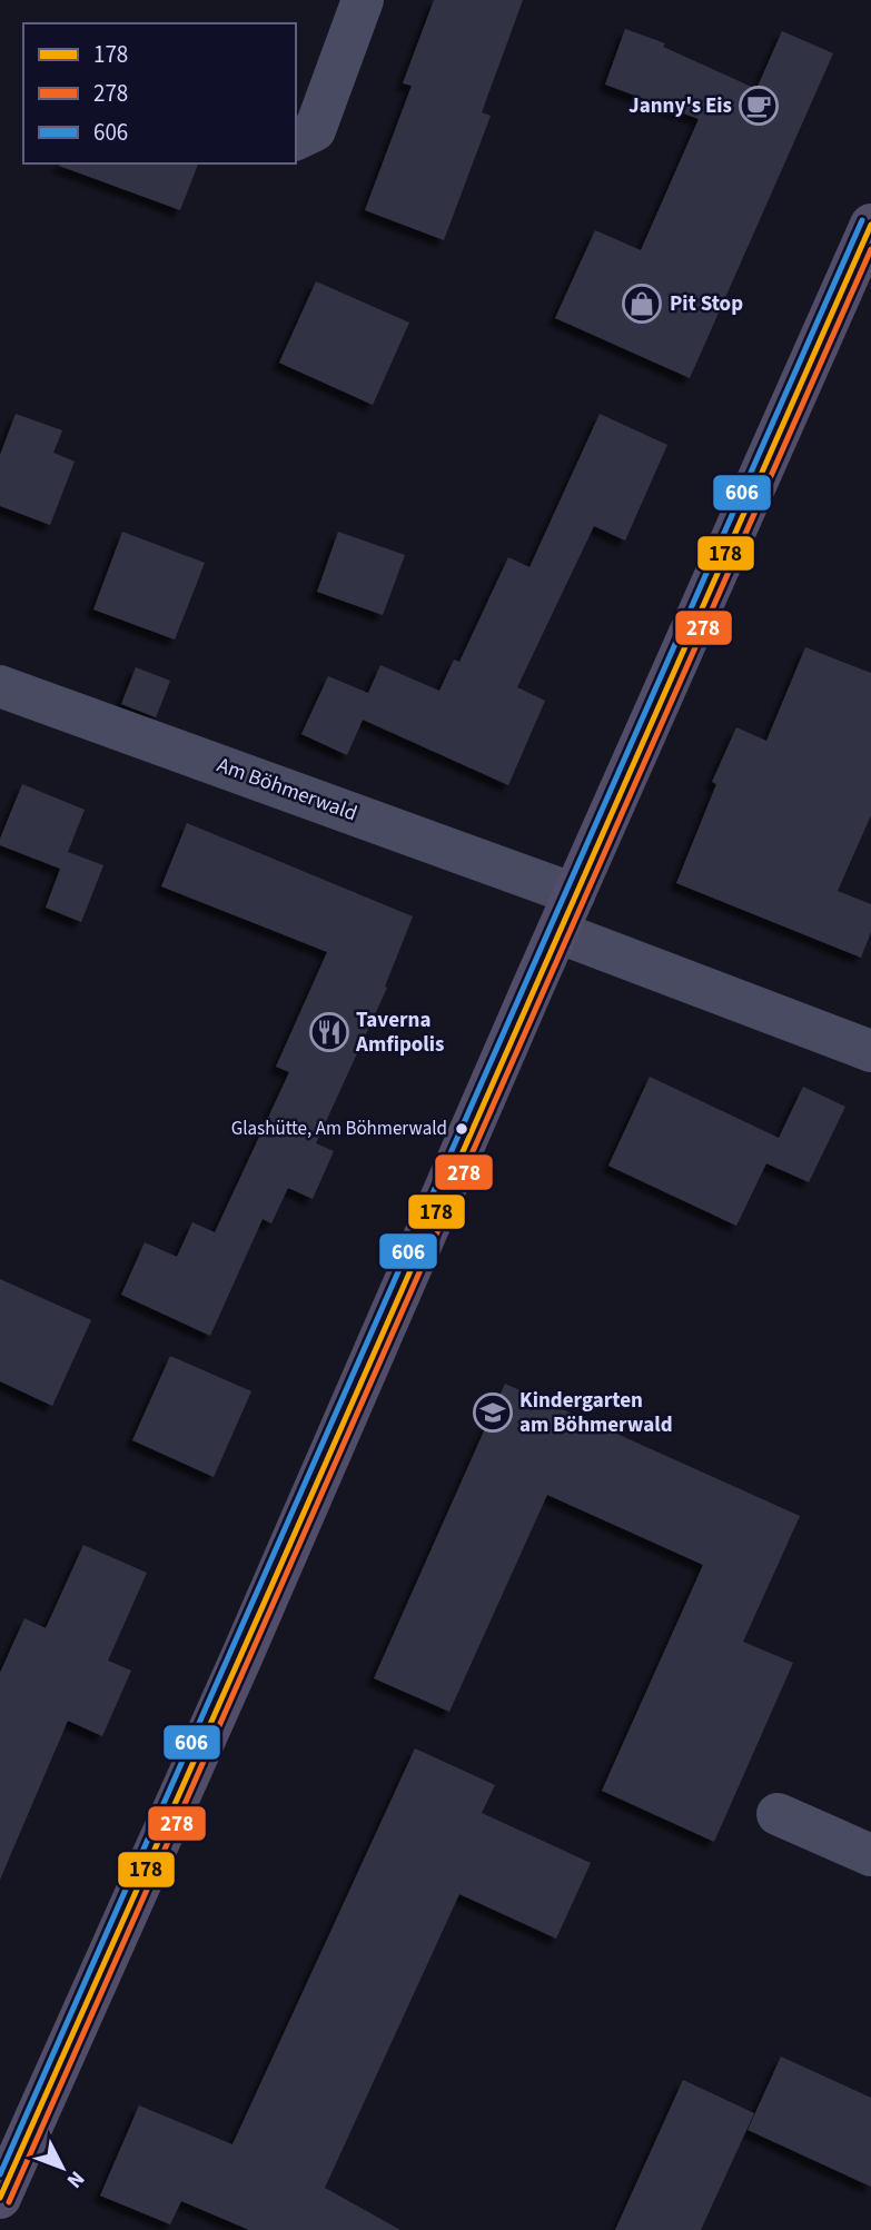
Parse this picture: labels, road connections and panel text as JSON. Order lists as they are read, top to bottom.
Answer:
{
  "streets": {
    "street": ["Am Böhmerwald"]
  },
  "places": {
    "cafe": ["Janny's Eis"],
    "shop": ["Pit Stop"],
    "restaurant": ["Taverna Amfipolis"],
    "other": ["Glashütte, Am Böhmerwald"],
    "school or university": ["Kindergarten am Böhmerwald"]
  },
  "lines": ["transit line 606", "transit line 178", "transit line 278"],
  "legend": ["178", "278", "606"],
  "north": "bottom right"
}
